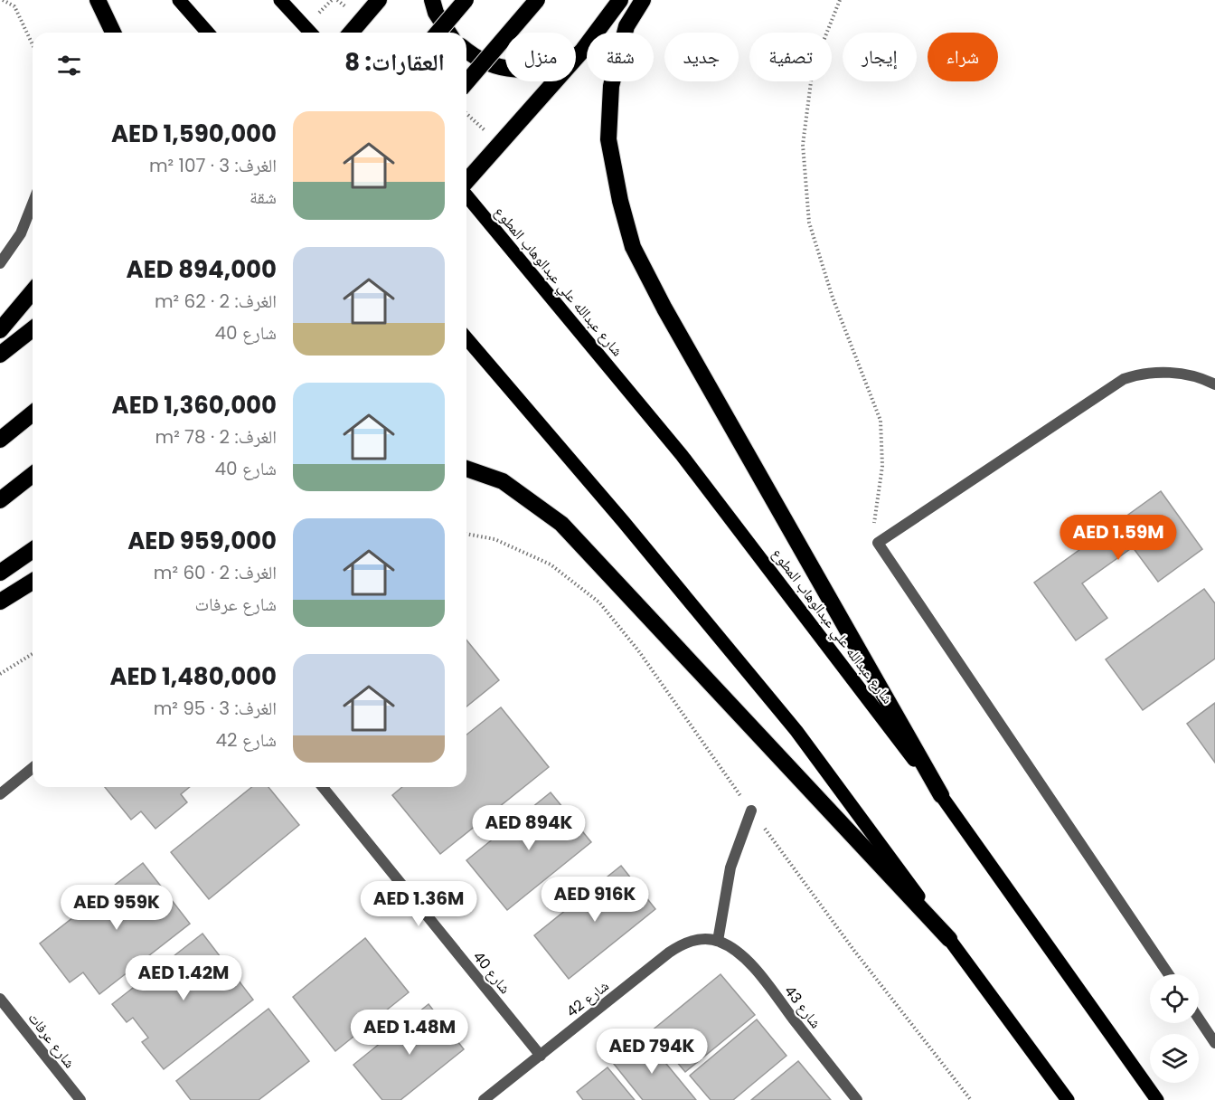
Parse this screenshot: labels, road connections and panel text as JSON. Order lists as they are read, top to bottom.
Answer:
{
  "streets": {
    "main road": ["شارع عبدالله علي عبدالوهاب المطوع"],
    "street": [
      "شارع 40",
      "شارع 42",
      "شارع 43",
      "شارع عرفات"
    ]
  },
  "crossings": [
    ["شارع 40", "شارع 42"],
    ["شارع 42", "شارع 43"]
  ],
  "page": {
    "chip": [
      "شراء",
      "إيجار",
      "تصفية",
      "جديد",
      "شقة",
      "منزل"
    ],
    "heading": "العقارات: 8",
    "list": [
      {
        "name": "AED 1,590,000",
        "note": "الغرف: 3 · 107 m² · شقة"
      },
      {
        "name": "AED 894,000",
        "note": "الغرف: 2 · 62 m² · شارع 40"
      },
      {
        "name": "AED 1,360,000",
        "note": "الغرف: 2 · 78 m² · شارع 40"
      },
      {
        "name": "AED 959,000",
        "note": "الغرف: 2 · 60 m² · شارع عرفات"
      },
      {
        "name": "AED 1,480,000",
        "note": "الغرف: 3 · 95 m² · شارع 42"
      }
    ],
    "price": [
      "AED 1.59M",
      "AED 894K",
      "AED 916K",
      "AED 1.36M",
      "AED 959K",
      "AED 1.42M",
      "AED 1.48M",
      "AED 794K"
    ]
  }
}
